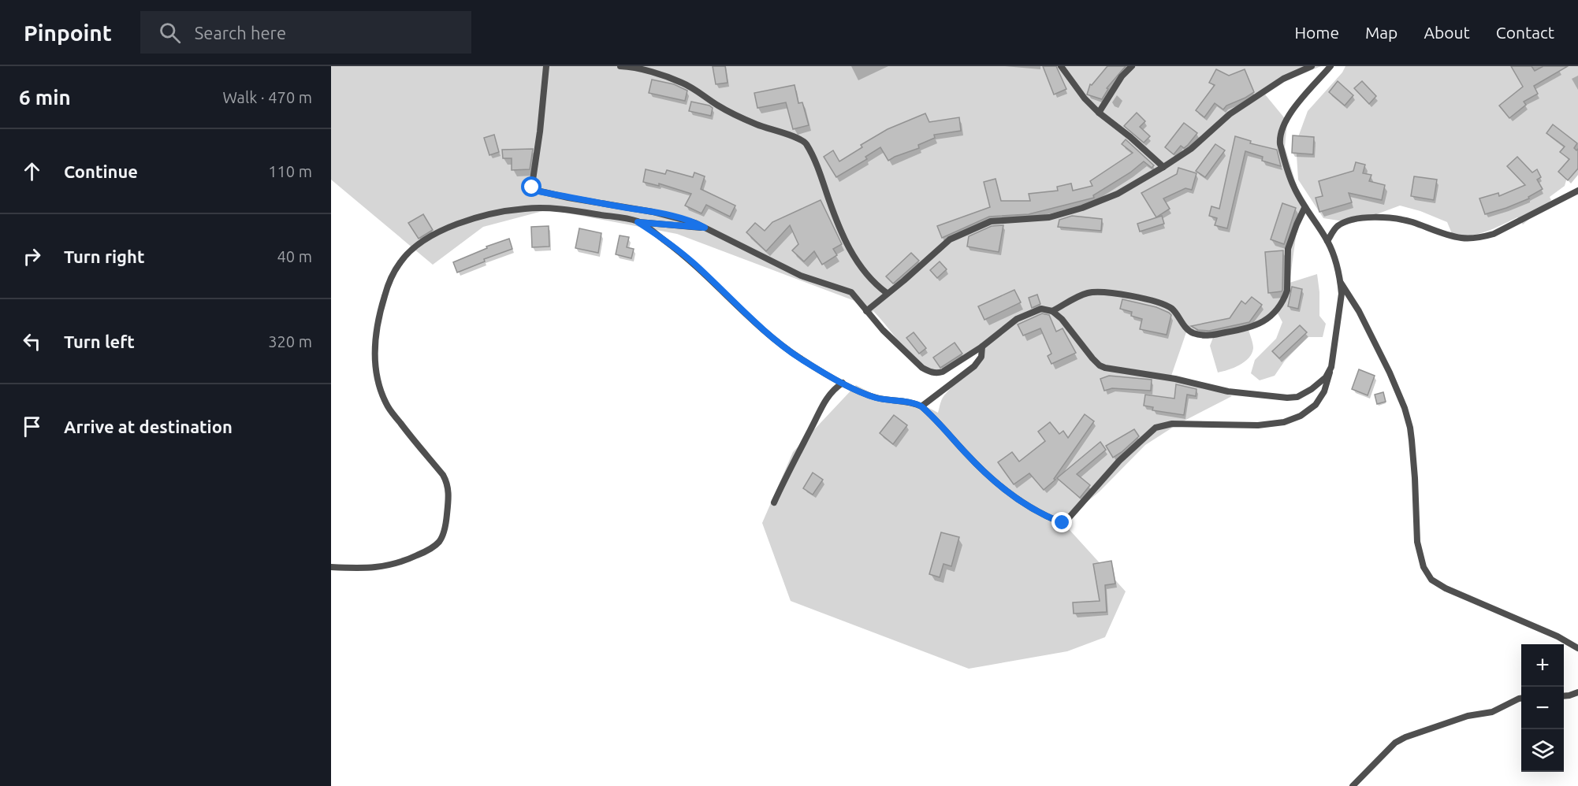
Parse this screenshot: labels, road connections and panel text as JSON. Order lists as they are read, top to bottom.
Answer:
{
  "page": {
    "header": "Pinpoint",
    "search": "Search here",
    "nav": [
      "Home",
      "Map",
      "About",
      "Contact"
    ],
    "heading": ["6 min", "Walk · 470 m"],
    "list": [
      ["Continue", "110 m"],
      ["Turn right", "40 m"],
      ["Turn left", "320 m"],
      "Arrive at destination"
    ],
    "map_buttons": ["+", "−"]
  }
}
